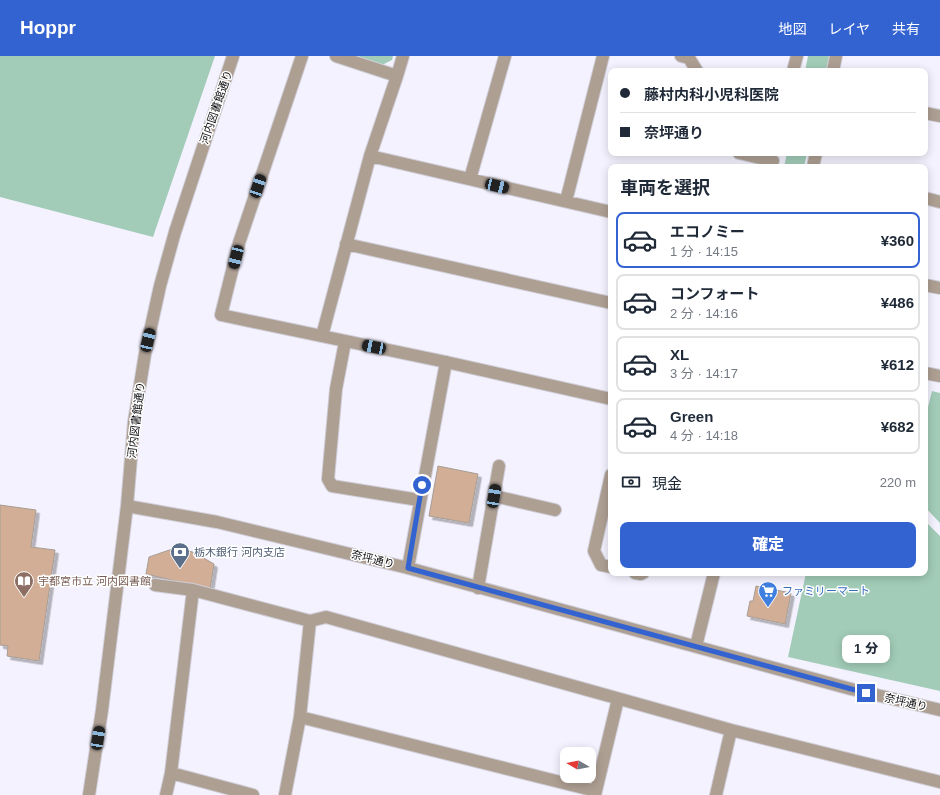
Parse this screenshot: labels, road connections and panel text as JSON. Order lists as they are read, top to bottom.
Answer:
{
  "streets": {
    "street": ["河内図書館通り", "奈坪通り"]
  },
  "crossings": [
    ["河内図書館通り", "奈坪通り"]
  ],
  "places": {
    "bank": ["栃木銀行 河内支店"],
    "library": ["宇都宮市立 河内図書館"],
    "supermarket": ["ファミリーマート"]
  },
  "north": "left",
  "page": {
    "header": "Hoppr",
    "nav": ["地図", "レイヤ", "共有"],
    "banner": ["藤村内科小児科医院", "奈坪通り"],
    "heading": "車両を選択",
    "list": [
      {
        "name": "エコノミー",
        "note": "1 分 · 14:15",
        "value": "¥360"
      },
      {
        "name": "コンフォート",
        "note": "2 分 · 14:16",
        "value": "¥486"
      },
      {
        "name": "XL",
        "note": "3 分 · 14:17",
        "value": "¥612"
      },
      {
        "name": "Green",
        "note": "4 分 · 14:18",
        "value": "¥682"
      }
    ],
    "pay": ["現金", "220 m"],
    "buttons": "確定",
    "bubble": "1 分"
  }
}
